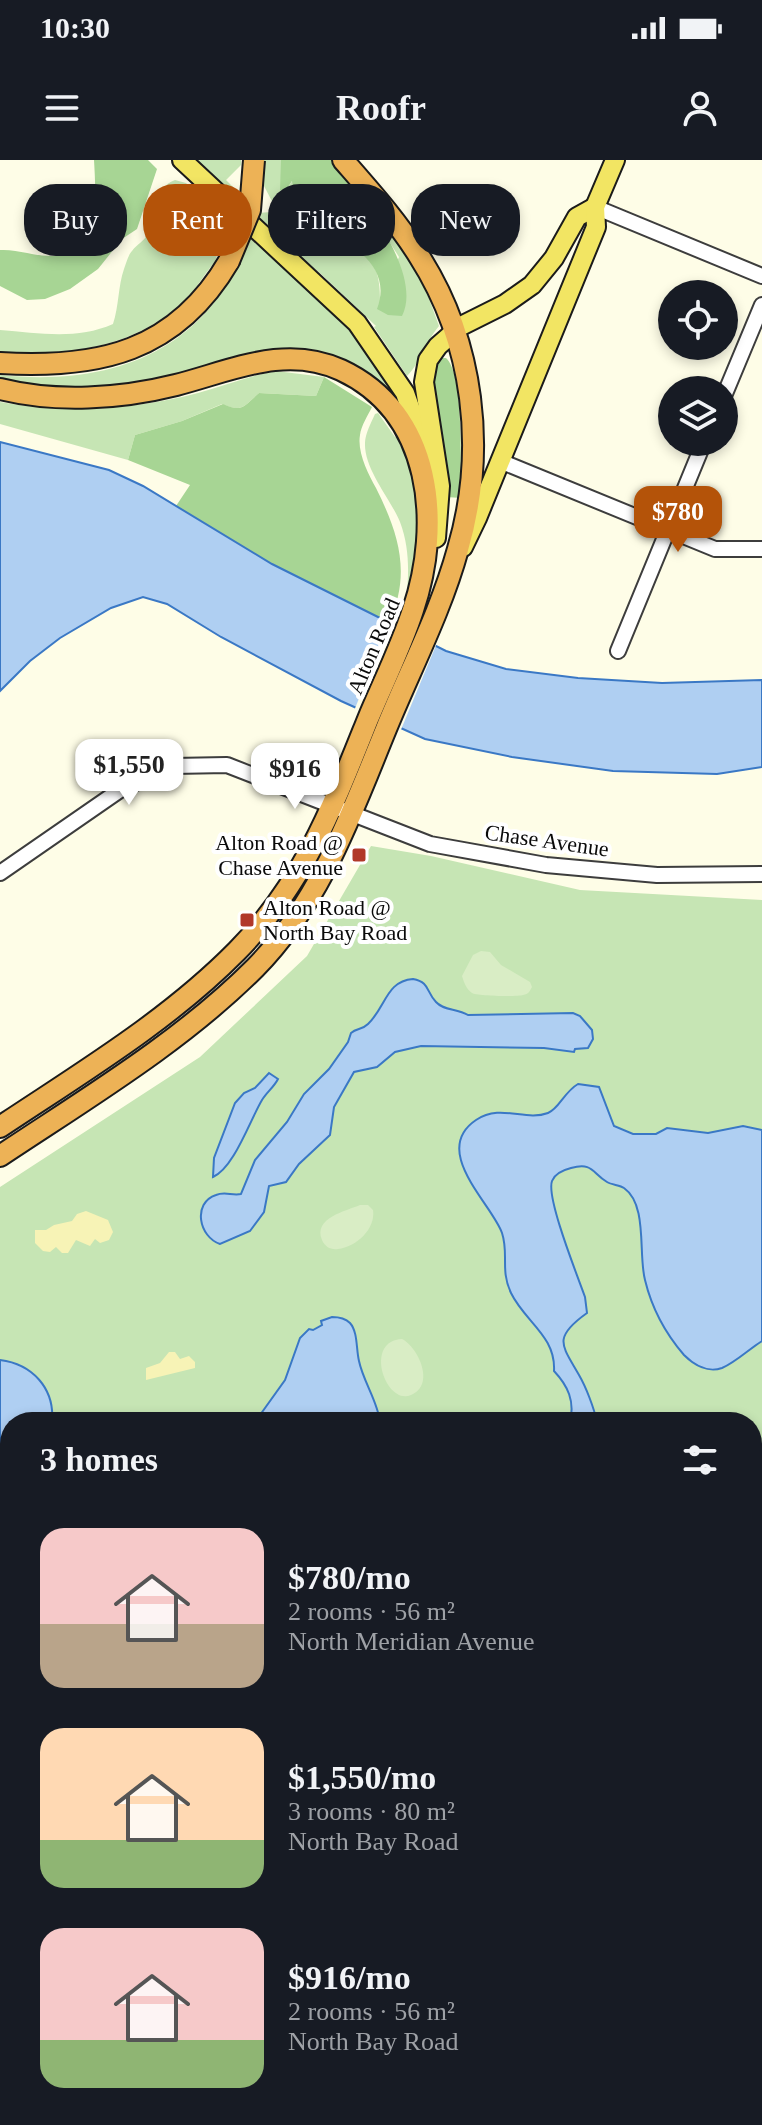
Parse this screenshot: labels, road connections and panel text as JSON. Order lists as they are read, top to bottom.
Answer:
{
  "streets": {
    "highway": ["Alton Road"],
    "street": ["Chase Avenue"]
  },
  "crossings": [
    ["Alton Road", "Chase Avenue"]
  ],
  "places": {
    "transit": ["Alton Road @ Chase Avenue", "Alton Road @ North Bay Road"]
  },
  "page": {
    "status": "10:30",
    "header": "Roofr",
    "chip": [
      "Buy",
      "Rent",
      "Filters",
      "New"
    ],
    "price": ["$780", "$1,550", "$916"],
    "heading": "3 homes",
    "list": [
      {
        "name": "$780/mo",
        "note": "2 rooms · 56 m² · North Meridian Avenue"
      },
      {
        "name": "$1,550/mo",
        "note": "3 rooms · 80 m² · North Bay Road"
      },
      {
        "name": "$916/mo",
        "note": "2 rooms · 56 m² · North Bay Road"
      }
    ]
  }
}
